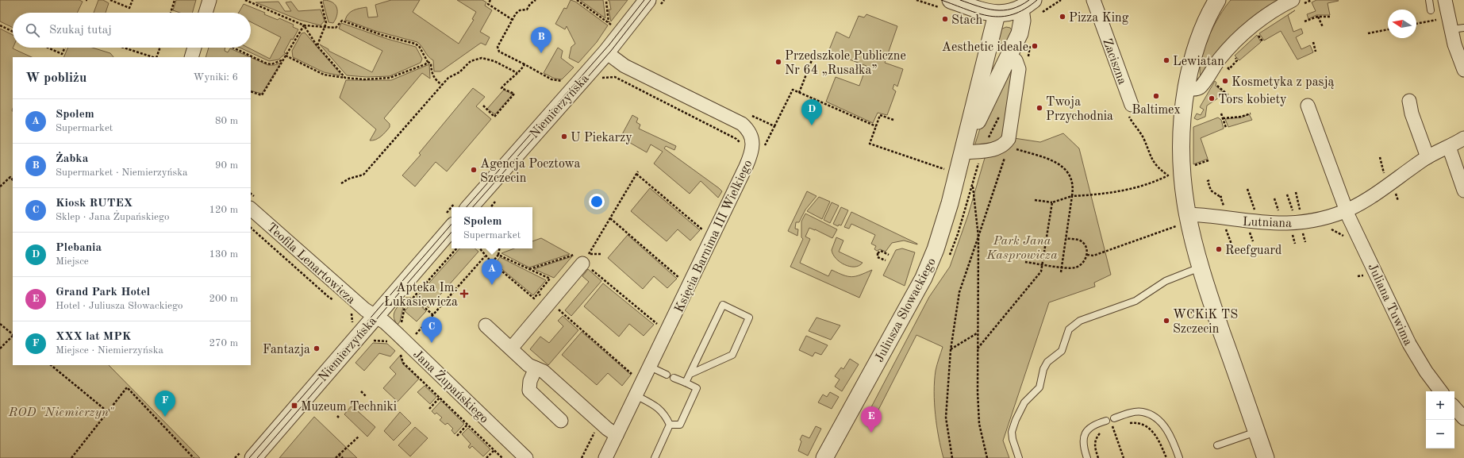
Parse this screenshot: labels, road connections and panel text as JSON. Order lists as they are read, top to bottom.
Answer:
{
  "streets": {
    "street": [
      "Zaciszna",
      "Niemierzyńska",
      "Lutniana",
      "Księcia Barnima III Wielkiego",
      "Teofila Lenartowicza",
      "Juliana Tuwima",
      "Juliusza Słowackiego",
      "Jana Żupańskiego"
    ]
  },
  "crossings": [
    ["Niemierzyńska", "Księcia Barnima III Wielkiego"],
    ["Niemierzyńska", "Teofila Lenartowicza"],
    ["Niemierzyńska", "Jana Żupańskiego"],
    ["Lutniana", "Juliana Tuwima"],
    ["Teofila Lenartowicza", "Jana Żupańskiego"]
  ],
  "parks": ["Park Jana Kasprowicza", "ROD \"Niemierzyn\""],
  "places": {
    "other": [
      "Pizza King",
      "Stach",
      "Aesthetic ideale",
      "Lewiatan",
      "Przedszkole Publiczne Nr 64 „Rusałka”",
      "Kosmetyka z pasją",
      "Baltimex",
      "Tors kobiety",
      "Twoja Przychodnia",
      "U Piekarzy",
      "Agencja Pocztowa Szczecin",
      "Reefguard",
      "WCKiK TS Szczecin",
      "Fantazja"
    ],
    "health": ["Apteka Im. Łukasiewicza"],
    "transit": ["Muzeum Techniki"]
  },
  "north": "left",
  "page": {
    "search": "Szukaj tutaj",
    "pins": [
      "B",
      "D",
      "A",
      "C",
      "F",
      "E"
    ],
    "heading": ["W pobliżu", "Wyniki: 6"],
    "list": [
      {
        "mark": "A",
        "name": "Społem",
        "note": "Supermarket",
        "value": "80 m"
      },
      {
        "mark": "B",
        "name": "Żabka",
        "note": "Supermarket · Niemierzyńska",
        "value": "90 m"
      },
      {
        "mark": "C",
        "name": "Kiosk RUTEX",
        "note": "Sklep · Jana Żupańskiego",
        "value": "120 m"
      },
      {
        "mark": "D",
        "name": "Plebania",
        "note": "Miejsce",
        "value": "130 m"
      },
      {
        "mark": "E",
        "name": "Grand Park Hotel",
        "note": "Hotel · Juliusza Słowackiego",
        "value": "200 m"
      },
      {
        "mark": "F",
        "name": "XXX lat MPK",
        "note": "Miejsce · Niemierzyńska",
        "value": "270 m"
      }
    ],
    "popup": ["Społem", "Supermarket"],
    "map_buttons": ["+", "−"]
  }
}
